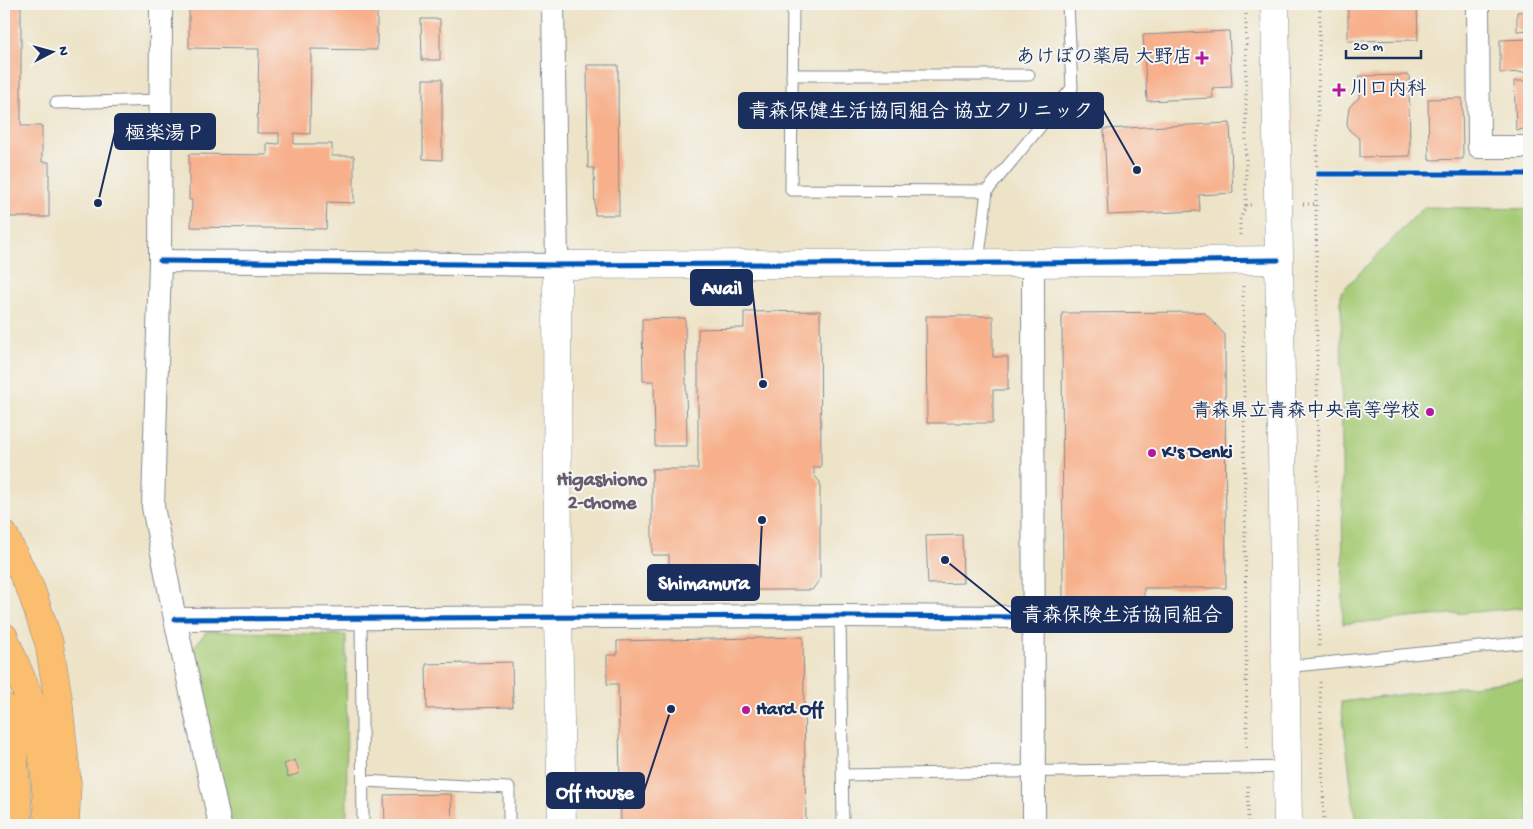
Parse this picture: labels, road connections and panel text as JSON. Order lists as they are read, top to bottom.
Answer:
{
  "districts": ["Higashiono 2-chome"],
  "places": {
    "health": ["あけぼの薬局 大野店", "川口内科"],
    "other": [
      "青森保健生活協同組合 協立クリニック",
      "極楽湯Ｐ",
      "Avail",
      "青森県立青森中央高等学校",
      "K's Denki",
      "Shimamura",
      "青森保険生活協同組合",
      "Off House",
      "Hard Off"
    ]
  },
  "scale_bar": "20 m",
  "north": "right"
}
